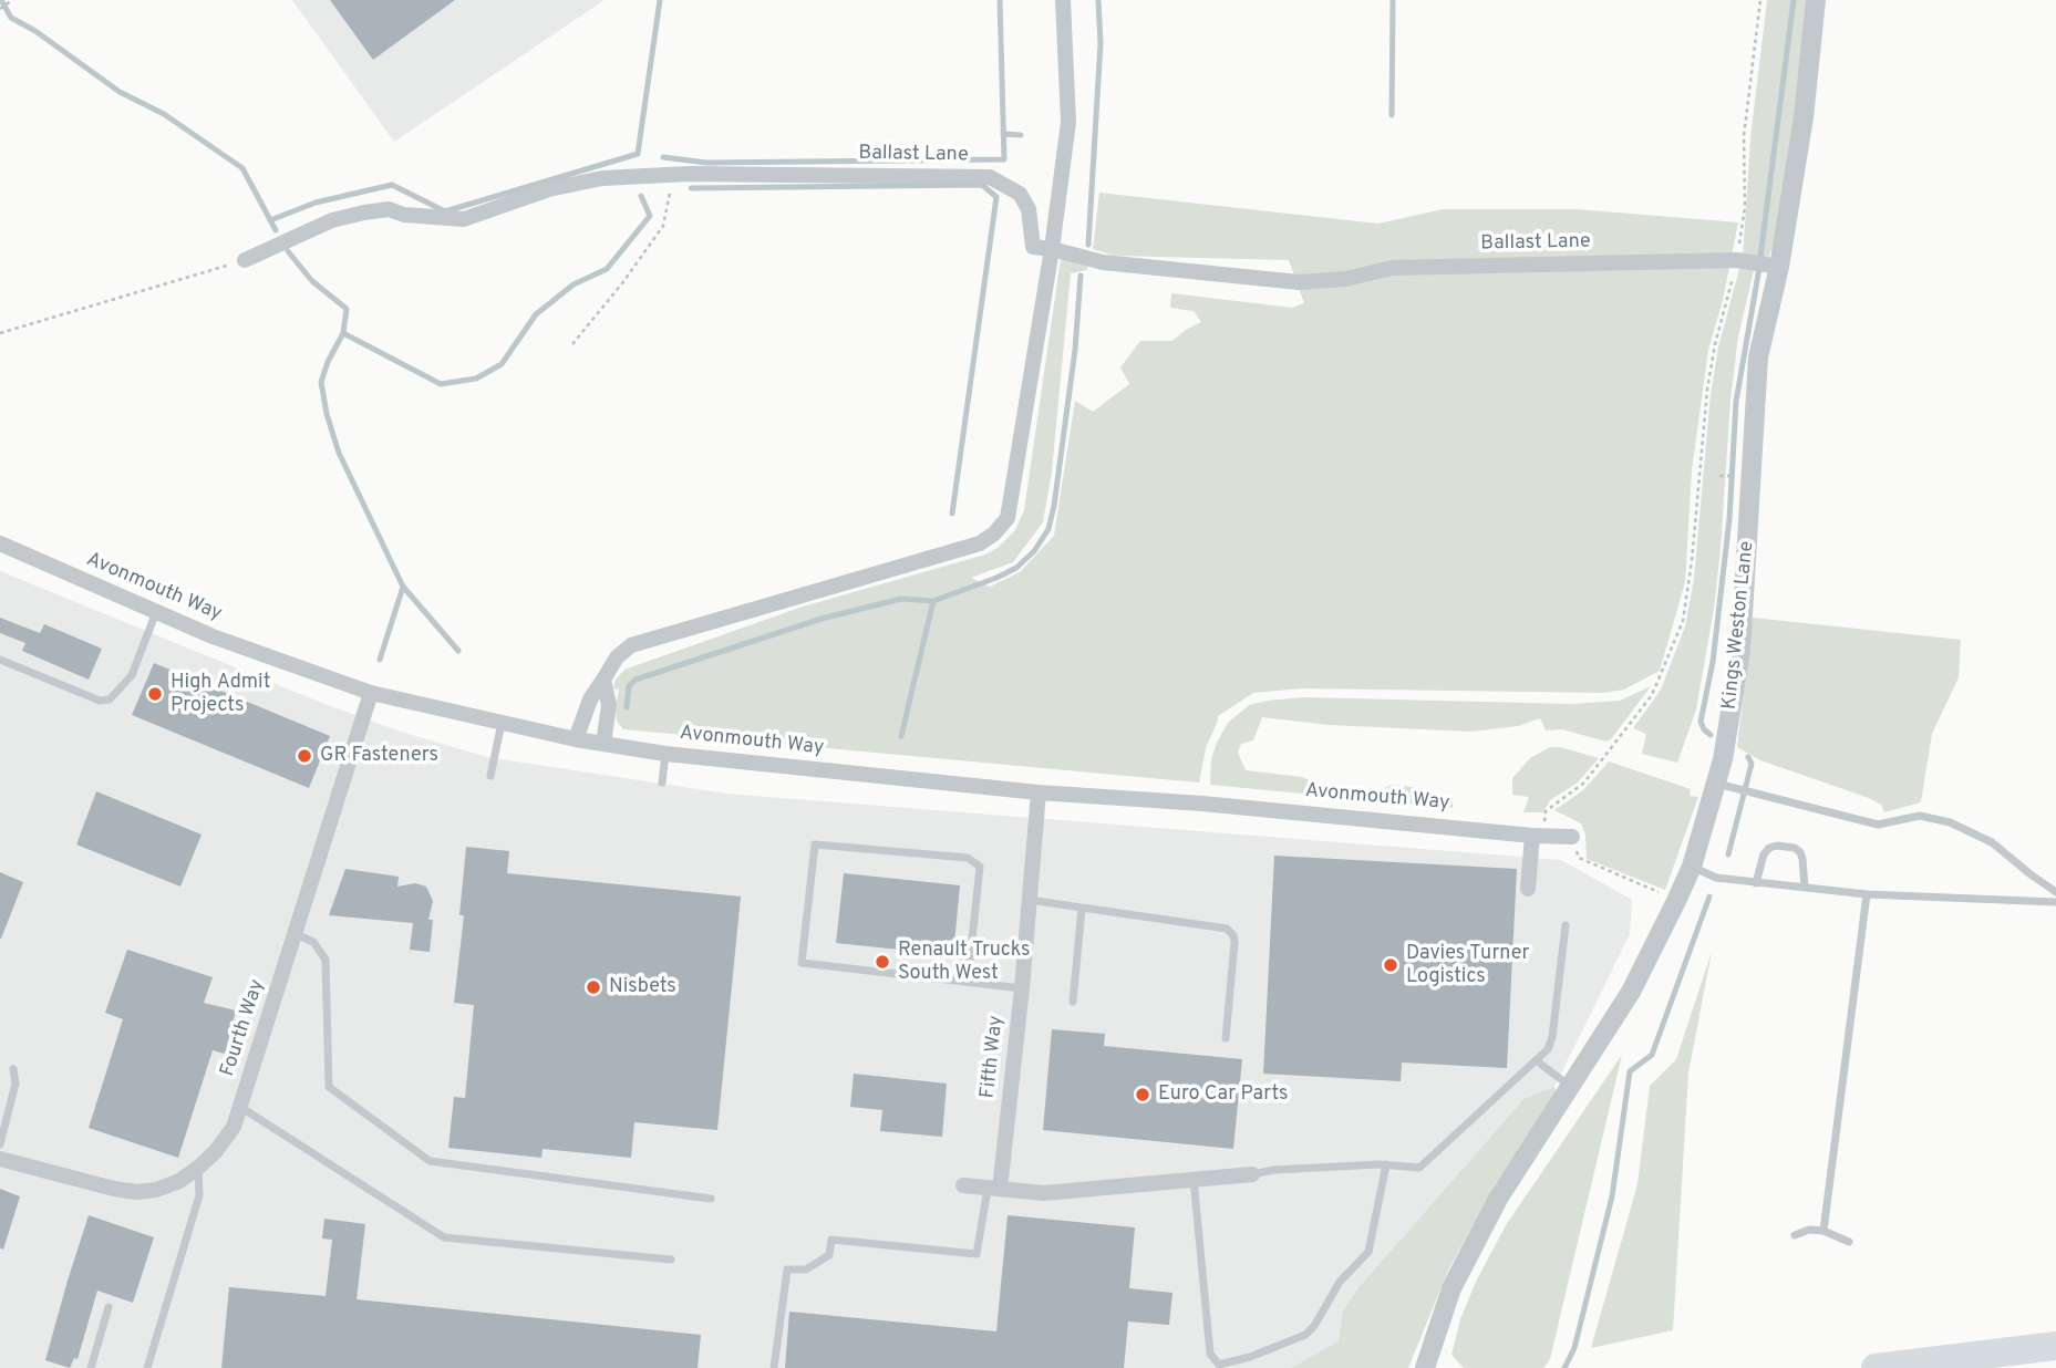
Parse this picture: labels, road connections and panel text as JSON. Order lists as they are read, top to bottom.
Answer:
{
  "streets": {
    "street": [
      "Ballast Lane",
      "Avonmouth Way",
      "Kings Weston Lane",
      "Fourth Way",
      "Fifth Way"
    ]
  },
  "crossings": [
    ["Ballast Lane", "Kings Weston Lane"],
    ["Avonmouth Way", "Fourth Way"],
    ["Avonmouth Way", "Fifth Way"]
  ],
  "places": [
    "High Admit Projects",
    "GR Fasteners",
    "Renault Trucks South West",
    "Davies Turner Logistics",
    "Nisbets",
    "Euro Car Parts"
  ]
}
